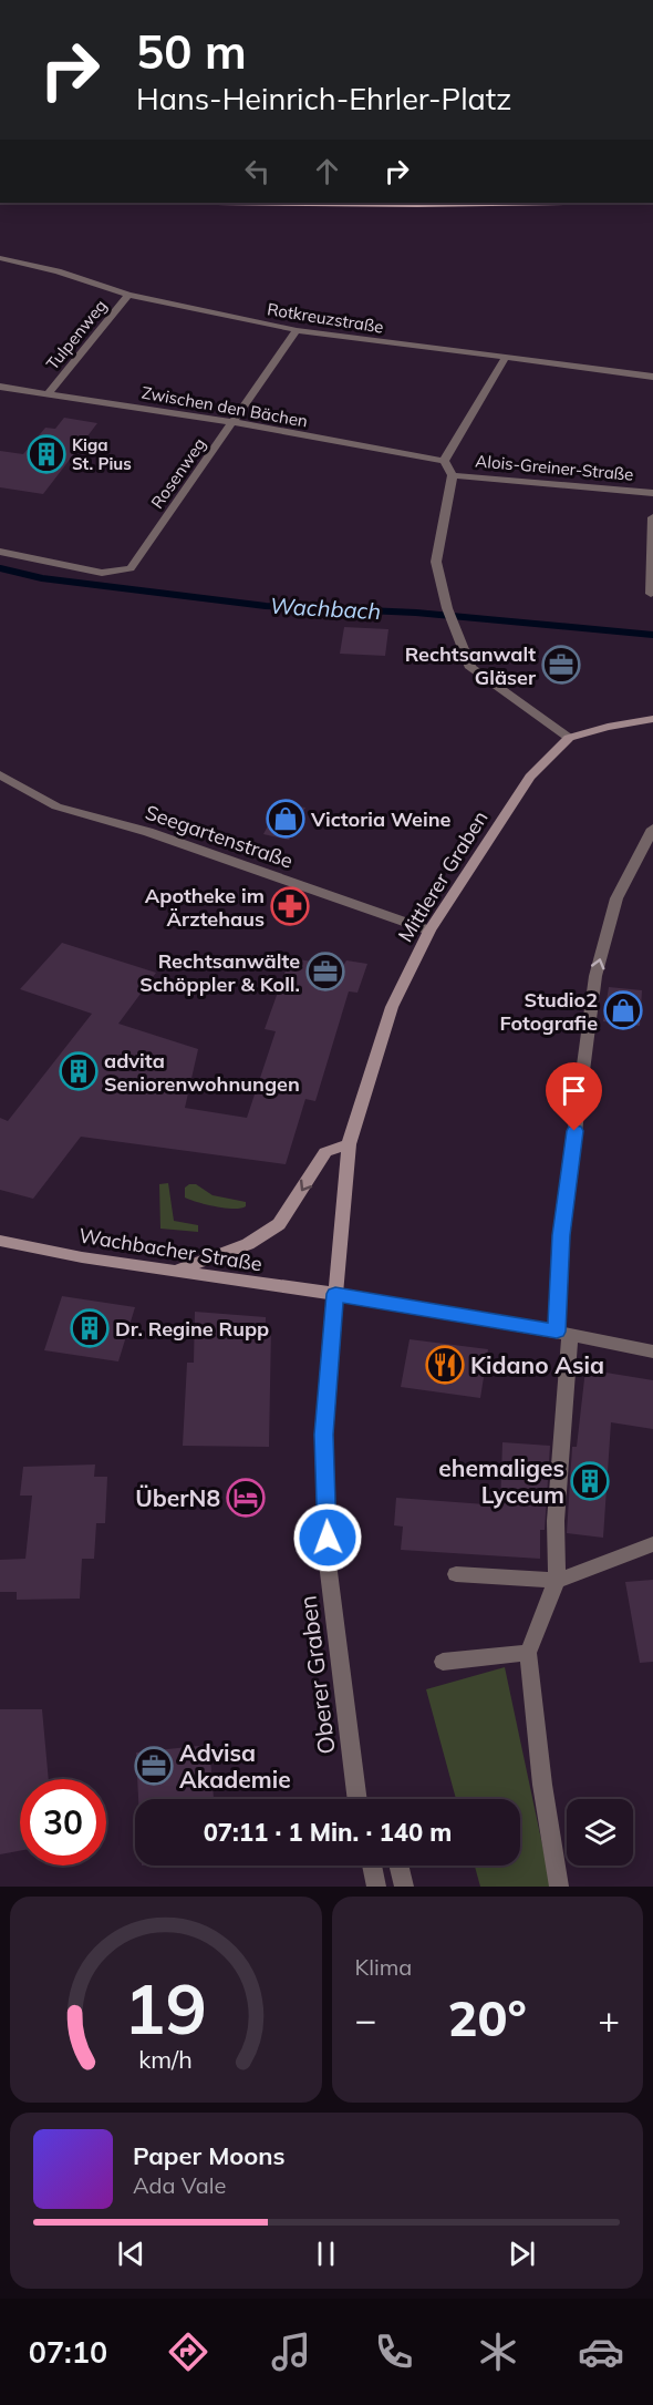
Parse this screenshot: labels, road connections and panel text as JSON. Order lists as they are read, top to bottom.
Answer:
{
  "streets": {
    "street": [
      "Rotkreuzstraße",
      "Tulpenweg",
      "Zwischen den Bächen",
      "Alois-Greiner-Straße",
      "Rosenweg",
      "Seegartenstraße",
      "Mittlerer Graben",
      "Wachbacher Straße",
      "Oberer Graben"
    ]
  },
  "crossings": [
    ["Rotkreuzstraße", "Tulpenweg"],
    ["Rotkreuzstraße", "Rosenweg"],
    ["Tulpenweg", "Zwischen den Bächen"],
    ["Zwischen den Bächen", "Rosenweg"],
    ["Seegartenstraße", "Mittlerer Graben"],
    ["Mittlerer Graben", "Wachbacher Straße"],
    ["Mittlerer Graben", "Oberer Graben"],
    ["Wachbacher Straße", "Oberer Graben"]
  ],
  "water": ["Wachbach"],
  "places": {
    "building": [
      "Kiga St. Pius",
      "advita Seniorenwohnungen",
      "Dr. Regine Rupp",
      "ehemaliges Lyceum"
    ],
    "office": ["Rechtsanwalt Gläser", "Rechtsanwälte Schöppler & Koll.", "Advisa Akademie"],
    "shop": ["Victoria Weine", "Studio2 Fotografie"],
    "pharmacy": ["Apotheke im Ärztehaus"],
    "restaurant": ["Kidano Asia"],
    "hotel": ["ÜberN8"]
  },
  "page": {
    "turn": ["50 m", "Hans-Heinrich-Ehrler-Platz"],
    "limit": "30",
    "trip": "07:11 · 1 Min. · 140 m",
    "tile": "Klima",
    "heat": ["−", "20°", "+"],
    "song": ["Paper Moons", "Ada Vale"],
    "tabs": "07:10",
    "gauge": ["19", "km/h"]
  }
}
